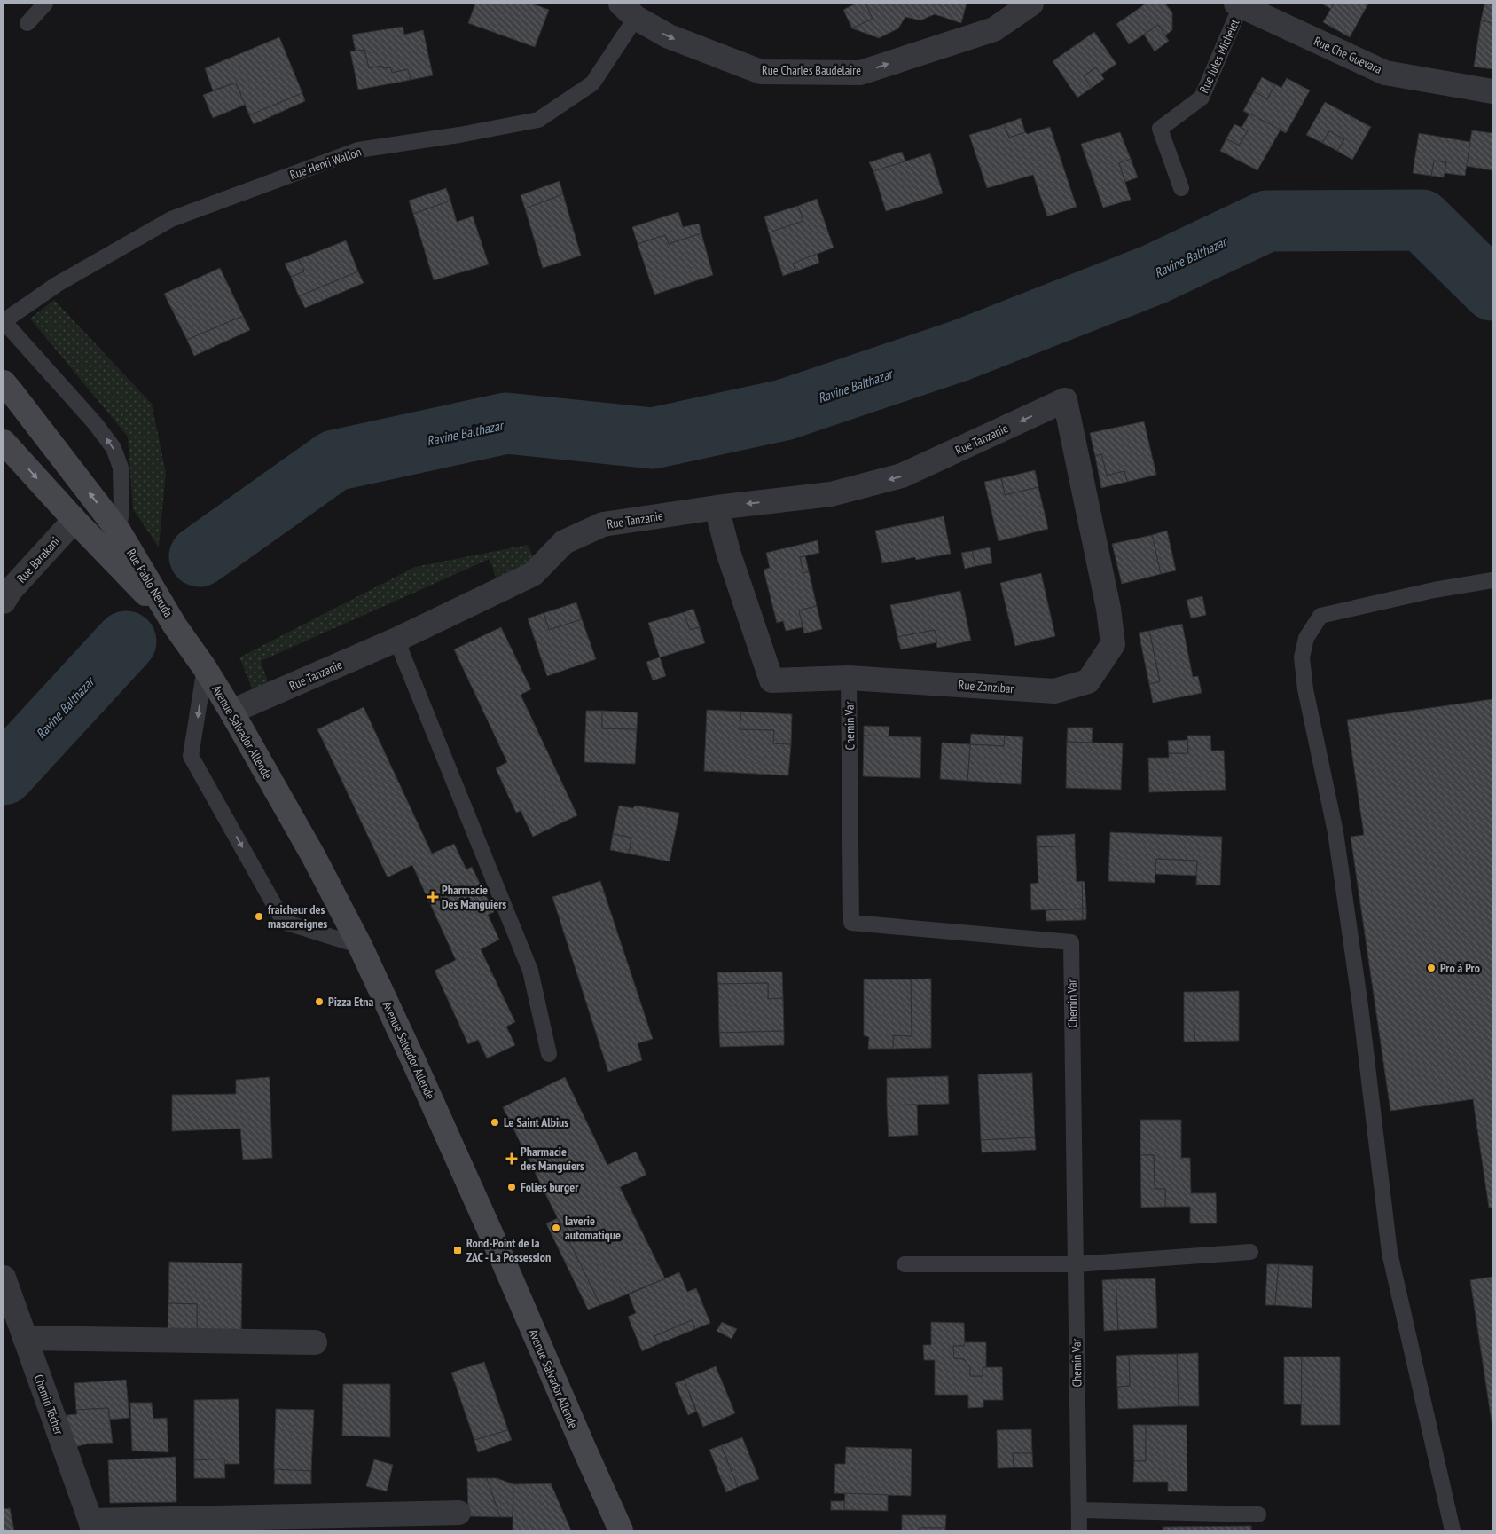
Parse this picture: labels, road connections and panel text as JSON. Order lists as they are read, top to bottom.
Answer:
{
  "streets": {
    "main road": ["Rue Pablo Neruda", "Avenue Salvador Allende"],
    "street": [
      "Rue Che Guevara",
      "Rue Charles Baudelaire",
      "Rue Tanzanie",
      "Rue Barakani",
      "Rue Zanzibar",
      "Chemin Técher"
    ],
    "lane": ["Rue Jules Michelet", "Rue Henri Wallon", "Chemin Var"]
  },
  "crossings": [
    ["Rue Che Guevara", "Rue Jules Michelet"],
    ["Rue Charles Baudelaire", "Rue Henri Wallon"],
    ["Rue Tanzanie", "Rue Zanzibar"],
    ["Rue Tanzanie", "Avenue Salvador Allende"],
    ["Rue Barakani", "Rue Pablo Neruda"],
    ["Rue Pablo Neruda", "Avenue Salvador Allende"],
    ["Rue Zanzibar", "Chemin Var"]
  ],
  "one_way": ["Rue Charles Baudelaire", "Rue Tanzanie"],
  "water": ["Ravine Balthazar"],
  "places": {
    "health": ["Pharmacie Des Manguiers", "Pharmacie des Manguiers"],
    "other": [
      "fraicheur des mascareignes",
      "Pro à Pro",
      "Pizza Etna",
      "Le Saint Albius",
      "Folies burger",
      "laverie automatique"
    ],
    "transit": ["Rond-Point de la ZAC - La Possession"]
  }
}
